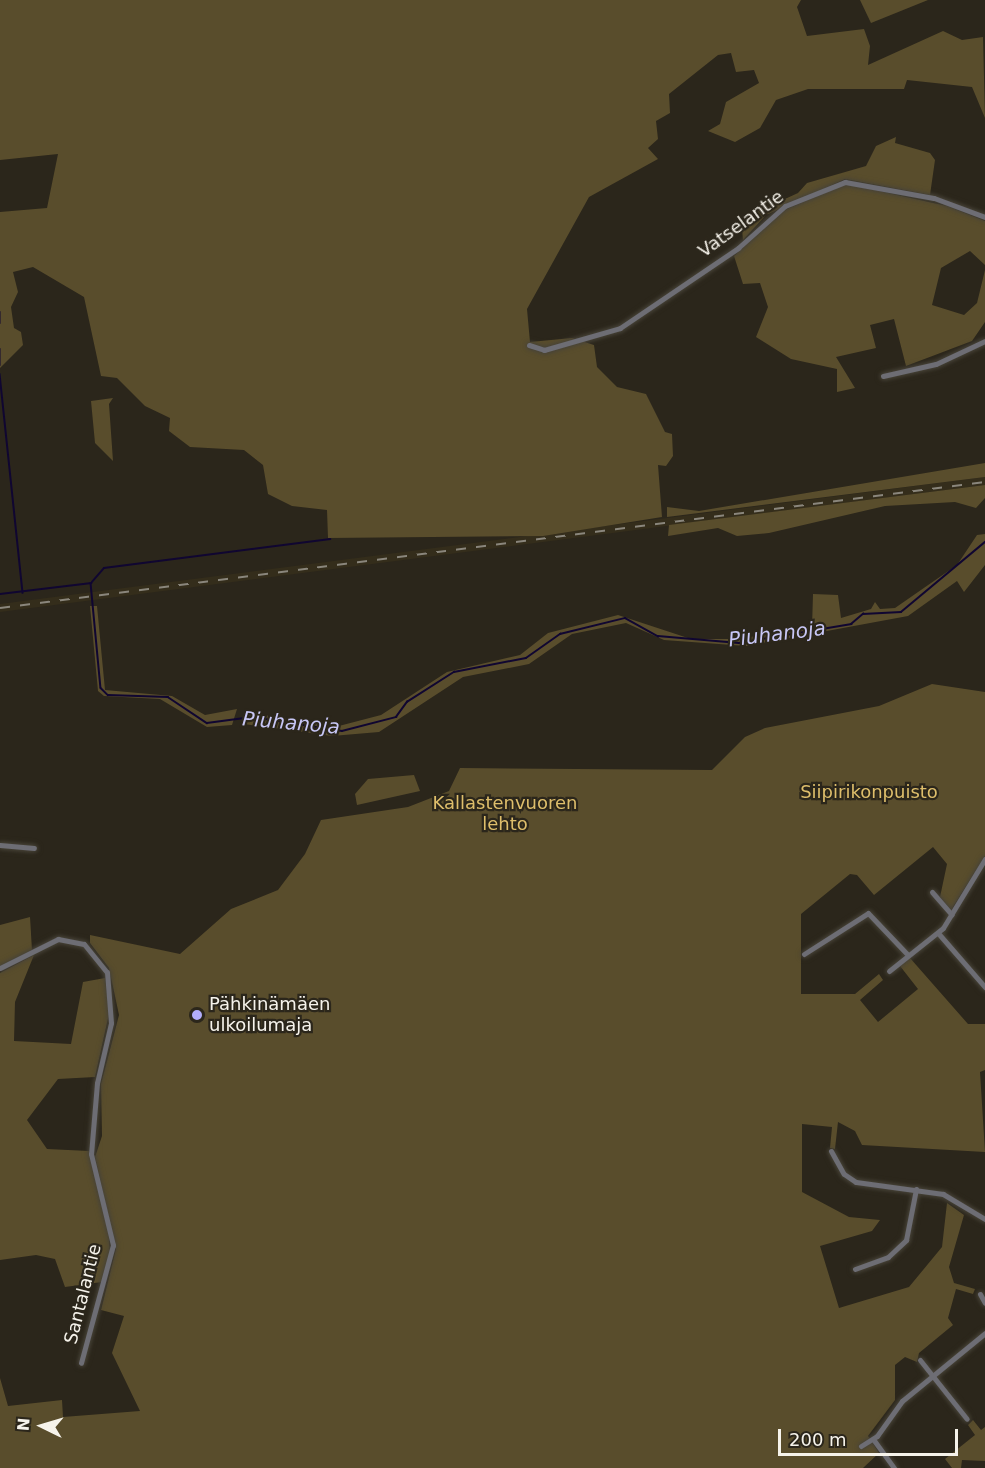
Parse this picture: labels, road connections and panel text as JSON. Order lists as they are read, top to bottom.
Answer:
{
  "streets": {
    "street": ["Vatselantie", "Santalantie"]
  },
  "water": ["Piuhanoja"],
  "parks": ["Siipirikonpuisto", "Kallastenvuoren lehto"],
  "places": ["Pähkinämäen ulkoilumaja"],
  "scale_bar": "200 m",
  "north": "left"
}
